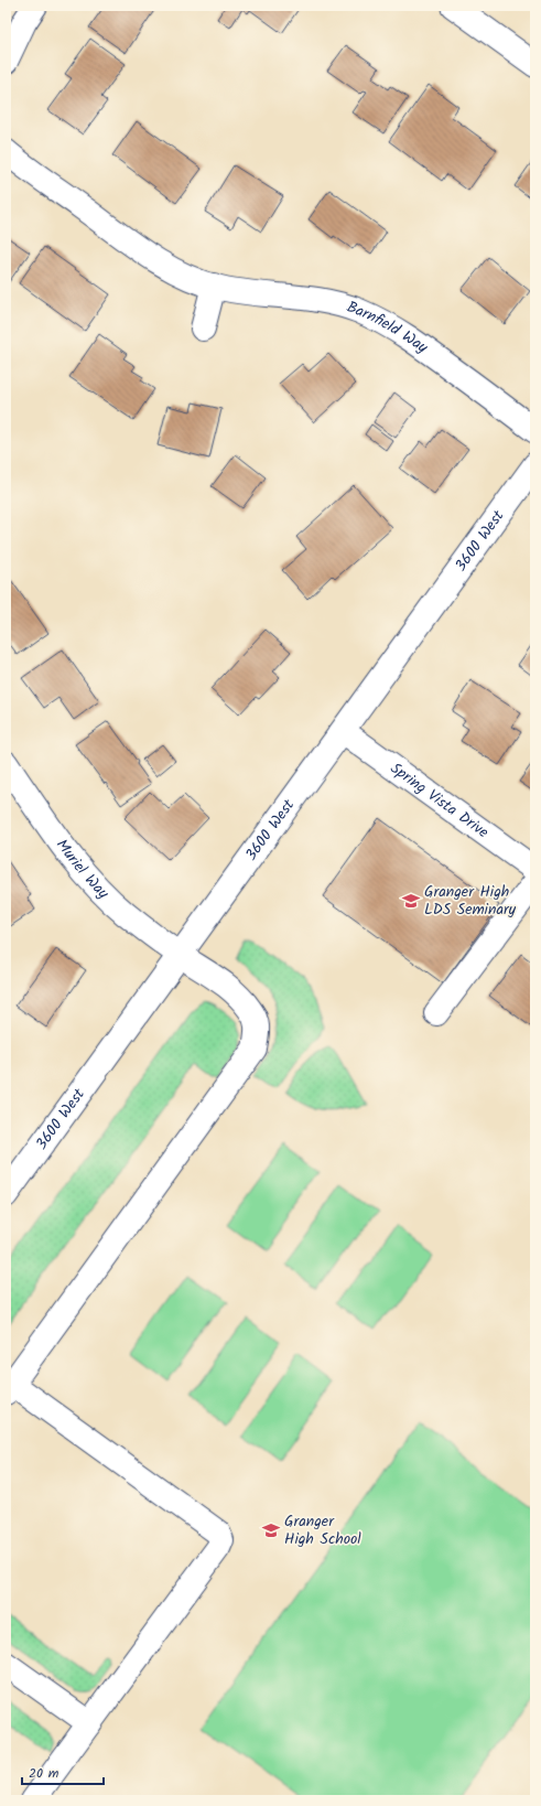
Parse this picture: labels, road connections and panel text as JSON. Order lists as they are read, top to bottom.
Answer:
{
  "streets": {
    "street": [
      "Barnfield Way",
      "3600 West",
      "Spring Vista Drive",
      "Muriel Way"
    ]
  },
  "crossings": [
    ["3600 West", "Spring Vista Drive"],
    ["3600 West", "Muriel Way"]
  ],
  "places": {
    "school or university": ["Granger High LDS Seminary", "Granger High School"]
  },
  "scale_bar": "20 m"
}
